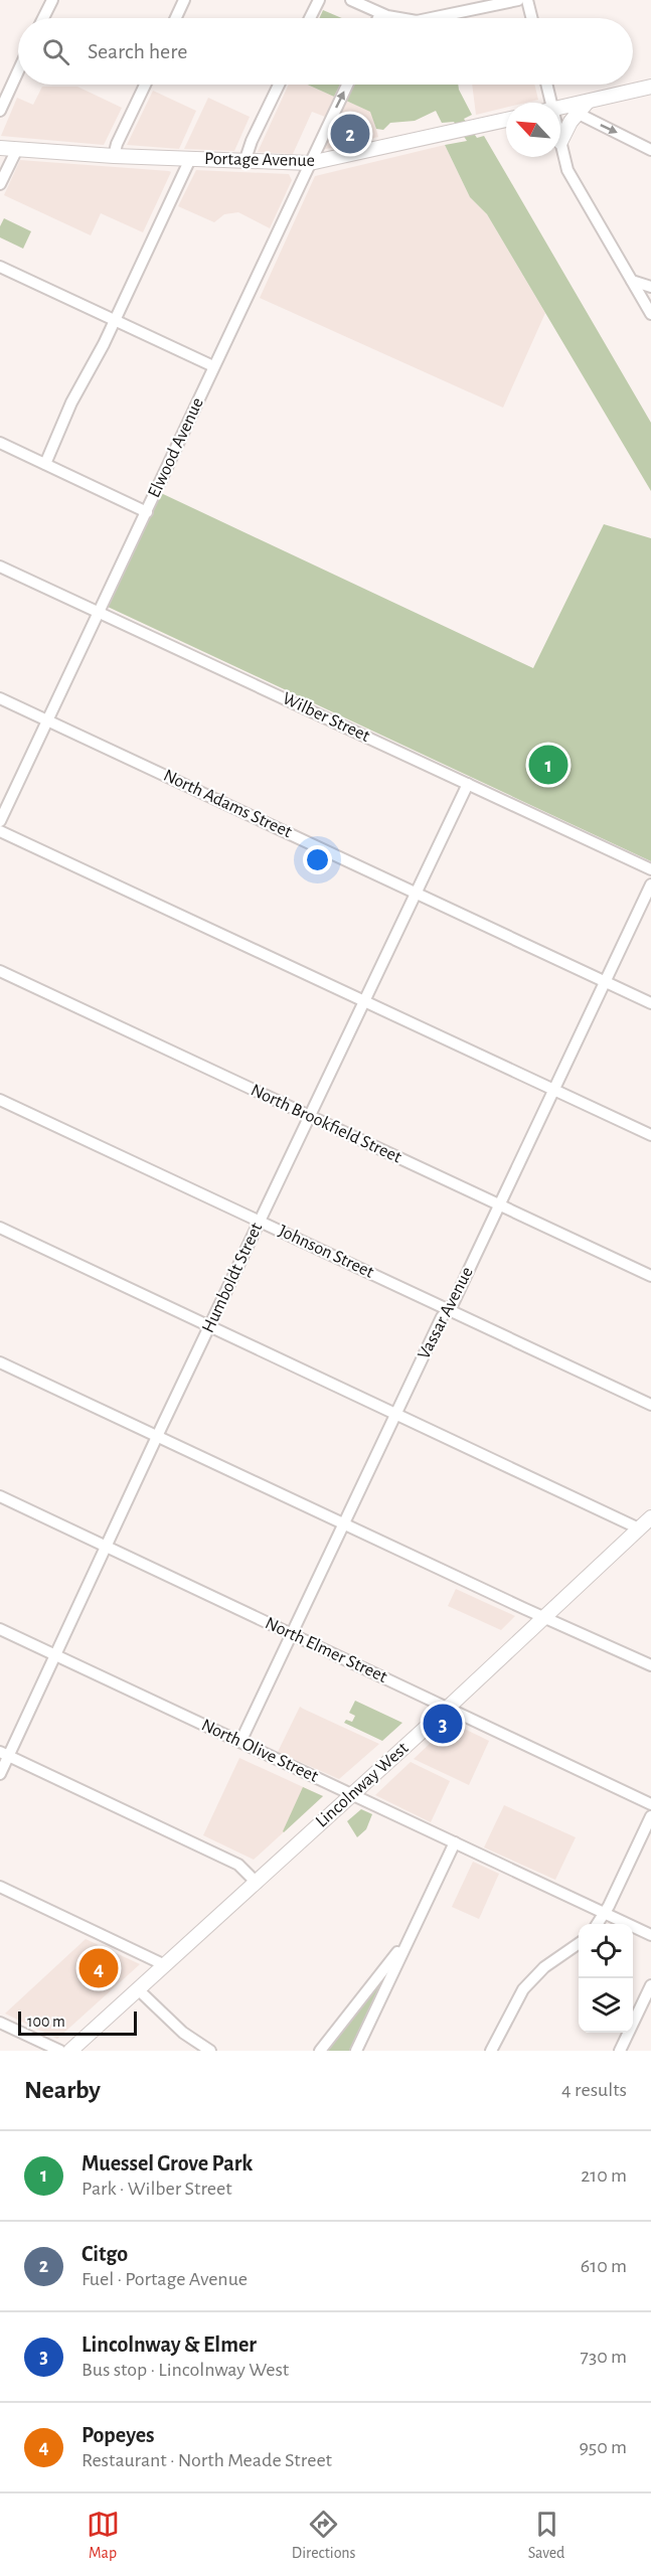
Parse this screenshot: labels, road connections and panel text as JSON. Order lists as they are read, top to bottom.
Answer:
{
  "streets": {
    "main road": ["Portage Avenue", "Lincolnway West"],
    "street": [
      "Elwood Avenue",
      "Wilber Street",
      "North Adams Street",
      "North Brookfield Street",
      "Johnson Street",
      "Humboldt Street",
      "Vassar Avenue",
      "North Elmer Street",
      "North Olive Street"
    ]
  },
  "crossings": [
    ["Portage Avenue", "Elwood Avenue"],
    ["Elwood Avenue", "Wilber Street"],
    ["Elwood Avenue", "North Adams Street"],
    ["Wilber Street", "Humboldt Street"],
    ["North Adams Street", "Humboldt Street"],
    ["North Adams Street", "Vassar Avenue"],
    ["North Brookfield Street", "Humboldt Street"],
    ["North Brookfield Street", "Vassar Avenue"],
    ["Johnson Street", "Humboldt Street"],
    ["Johnson Street", "Vassar Avenue"],
    ["Humboldt Street", "North Elmer Street"],
    ["Humboldt Street", "North Olive Street"],
    ["Vassar Avenue", "North Elmer Street"],
    ["Vassar Avenue", "North Olive Street"],
    ["North Elmer Street", "Lincolnway West"],
    ["North Olive Street", "Lincolnway West"]
  ],
  "scale_bar": "100 m",
  "north": "top left",
  "page": {
    "search": "Search here",
    "pins": [
      "2",
      "1",
      "3",
      "4"
    ],
    "scale": "100 m",
    "heading": ["Nearby", "4 results"],
    "list": [
      {
        "mark": "1",
        "name": "Muessel Grove Park",
        "note": "Park · Wilber Street",
        "value": "210 m"
      },
      {
        "mark": "2",
        "name": "Citgo",
        "note": "Fuel · Portage Avenue",
        "value": "610 m"
      },
      {
        "mark": "3",
        "name": "Lincolnway & Elmer",
        "note": "Bus stop · Lincolnway West",
        "value": "730 m"
      },
      {
        "mark": "4",
        "name": "Popeyes",
        "note": "Restaurant · North Meade Street",
        "value": "950 m"
      }
    ],
    "nav": ["Map", "Directions", "Saved"]
  }
}
